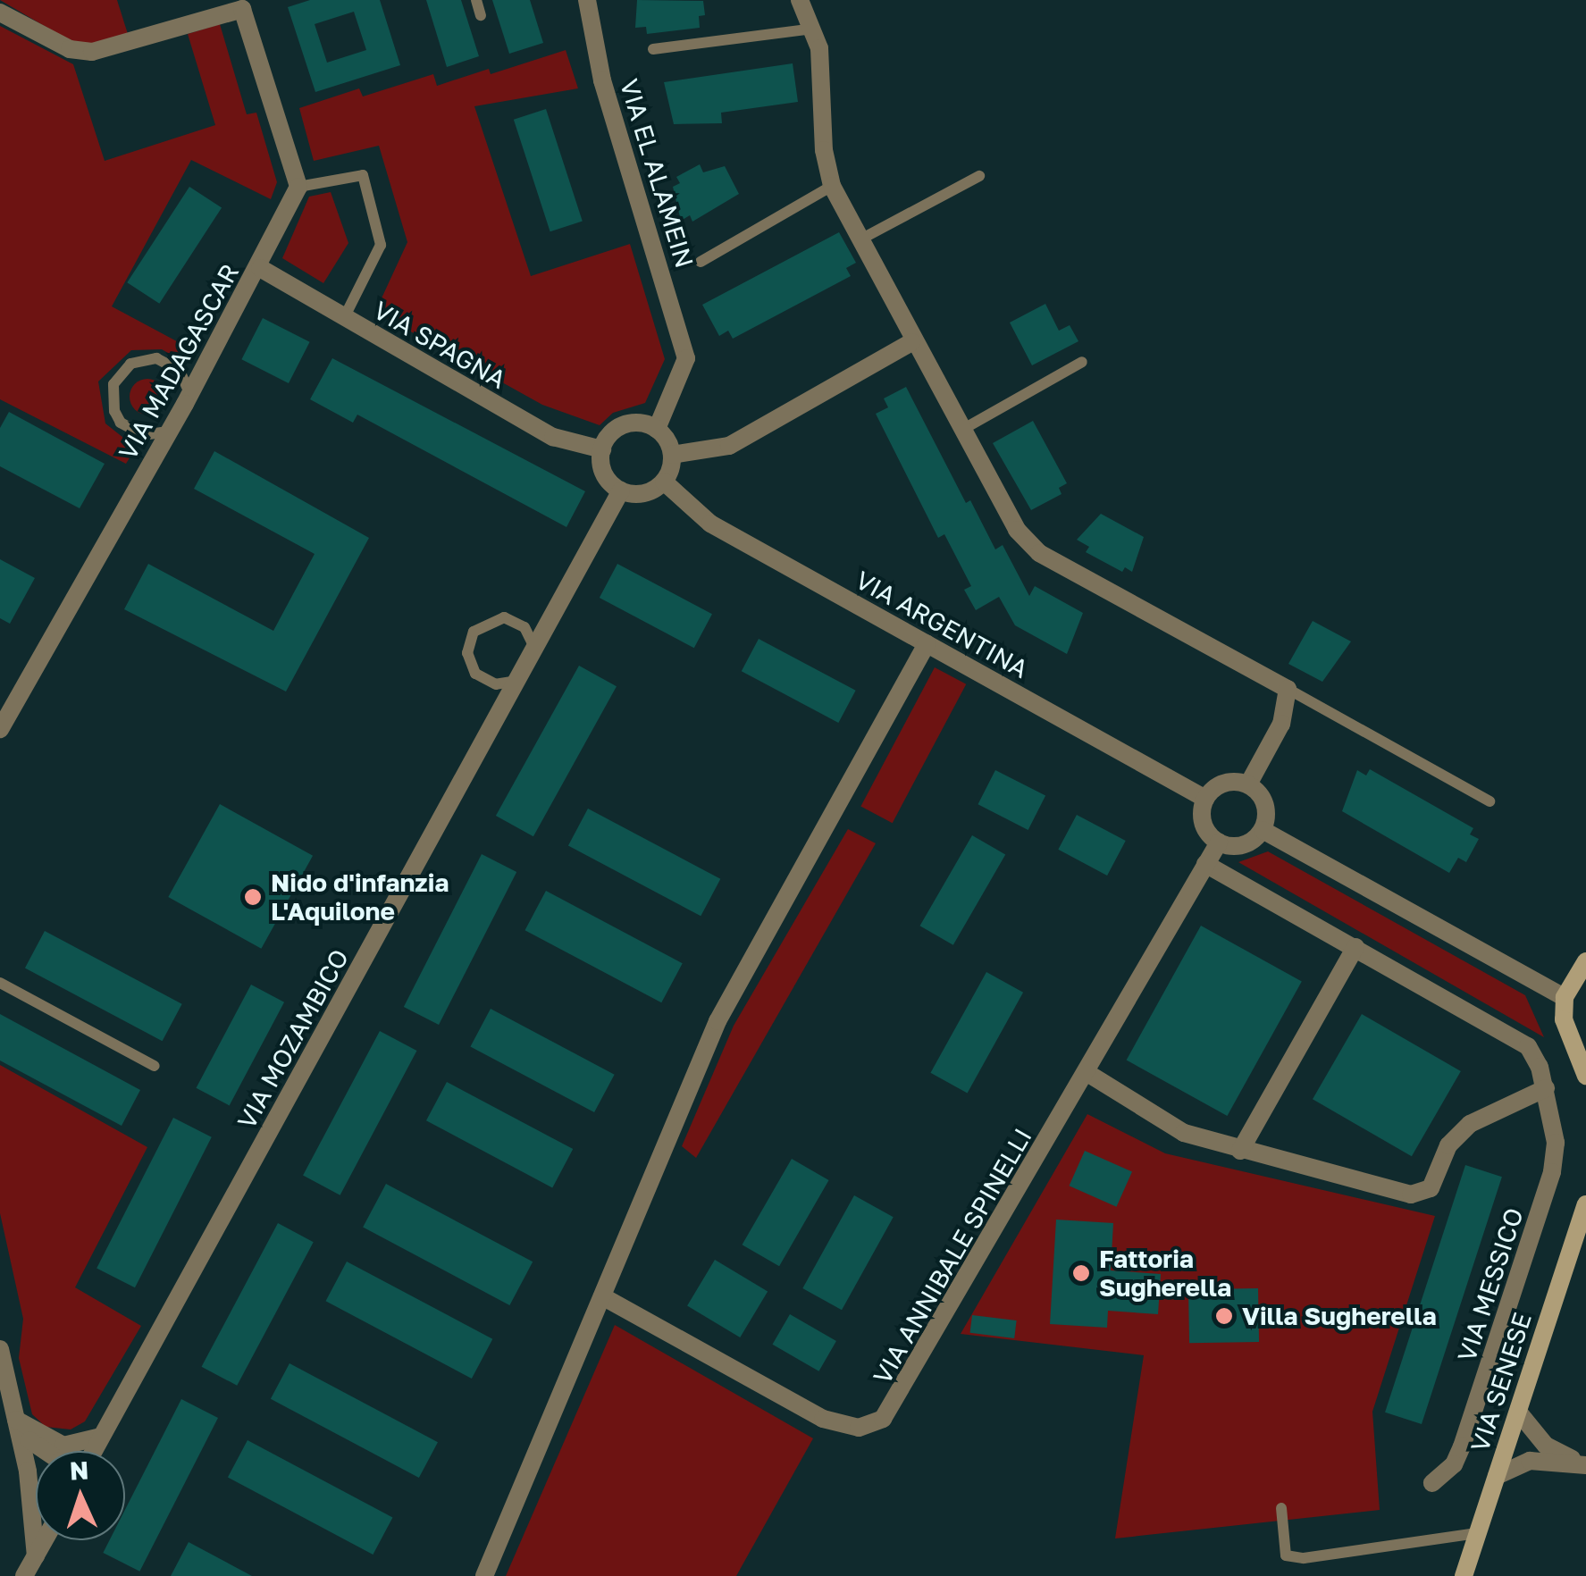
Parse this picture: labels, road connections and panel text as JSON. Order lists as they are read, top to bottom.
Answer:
{
  "streets": {
    "main road": ["VIA SENESE"],
    "street": [
      "VIA EL ALAMEIN",
      "VIA SPAGNA",
      "VIA MADAGASCAR",
      "VIA ARGENTINA",
      "VIA MOZAMBICO",
      "VIA ANNIBALE SPINELLI",
      "VIA MESSICO"
    ]
  },
  "crossings": [
    ["VIA EL ALAMEIN", "VIA SPAGNA"],
    ["VIA EL ALAMEIN", "VIA ARGENTINA"],
    ["VIA EL ALAMEIN", "VIA MOZAMBICO"],
    ["VIA SPAGNA", "VIA MADAGASCAR"],
    ["VIA SPAGNA", "VIA ARGENTINA"],
    ["VIA SPAGNA", "VIA MOZAMBICO"],
    ["VIA ARGENTINA", "VIA MOZAMBICO"],
    ["VIA ARGENTINA", "VIA ANNIBALE SPINELLI"],
    ["VIA ANNIBALE SPINELLI", "VIA MESSICO"]
  ],
  "places": ["Nido d'infanzia L'Aquilone", "Fattoria Sugherella", "Villa Sugherella"],
  "north": "top"
}
